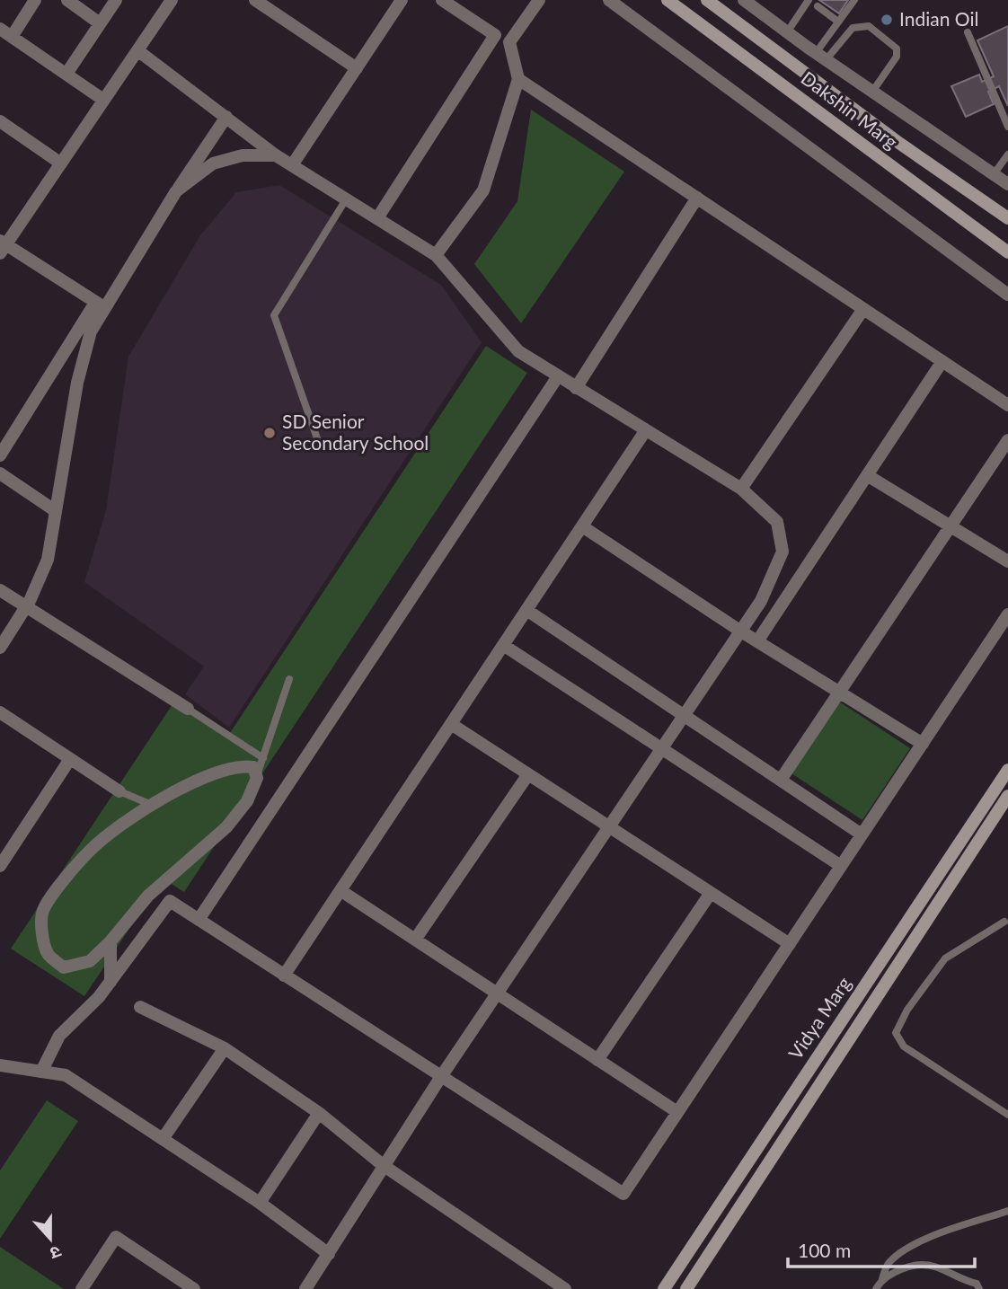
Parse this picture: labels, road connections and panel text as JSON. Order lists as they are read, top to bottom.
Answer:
{
  "streets": {
    "main road": ["Dakshin Marg", "Vidya Marg"]
  },
  "places": ["Indian Oil", "SD Senior Secondary School"],
  "scale_bar": "100 m",
  "north": "bottom"
}
